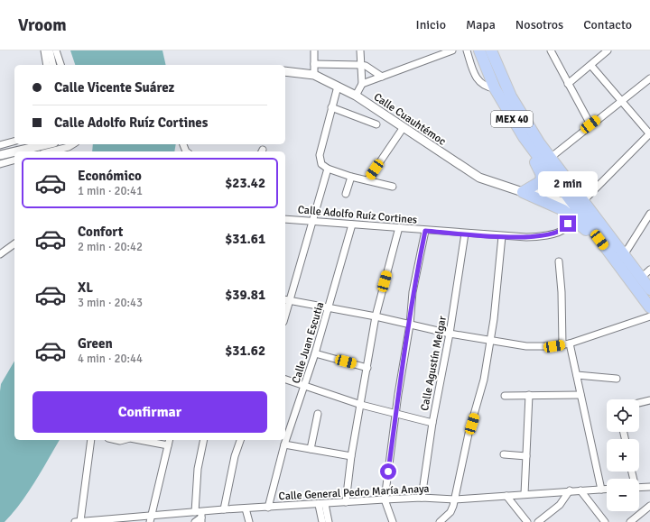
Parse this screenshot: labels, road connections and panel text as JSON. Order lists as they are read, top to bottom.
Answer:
{
  "streets": {
    "main road": ["MEX 40"],
    "street": [
      "Calle Cuauhtémoc",
      "Calle Adolfo Ruíz Cortines",
      "Calle Juan Escutia",
      "Calle Agustín Melgar",
      "Calle General Pedro María Anaya"
    ]
  },
  "crossings": [
    ["MEX 40", "Calle Adolfo Ruíz Cortines"],
    ["Calle Adolfo Ruíz Cortines", "Calle Juan Escutia"],
    ["Calle Adolfo Ruíz Cortines", "Calle Agustín Melgar"],
    ["Calle Juan Escutia", "Calle General Pedro María Anaya"],
    ["Calle Agustín Melgar", "Calle General Pedro María Anaya"]
  ],
  "page": {
    "header": "Vroom",
    "nav": [
      "Inicio",
      "Mapa",
      "Nosotros",
      "Contacto"
    ],
    "banner": ["Calle Vicente Suárez", "Calle Adolfo Ruíz Cortines"],
    "list": [
      {
        "name": "Económico",
        "note": "1 min · 20:41",
        "value": "$23.42"
      },
      {
        "name": "Confort",
        "note": "2 min · 20:42",
        "value": "$31.61"
      },
      {
        "name": "XL",
        "note": "3 min · 20:43",
        "value": "$39.81"
      },
      {
        "name": "Green",
        "note": "4 min · 20:44",
        "value": "$31.62"
      }
    ],
    "bubble": "2 min",
    "buttons": "Confirmar",
    "map_buttons": ["+", "−"]
  }
}
